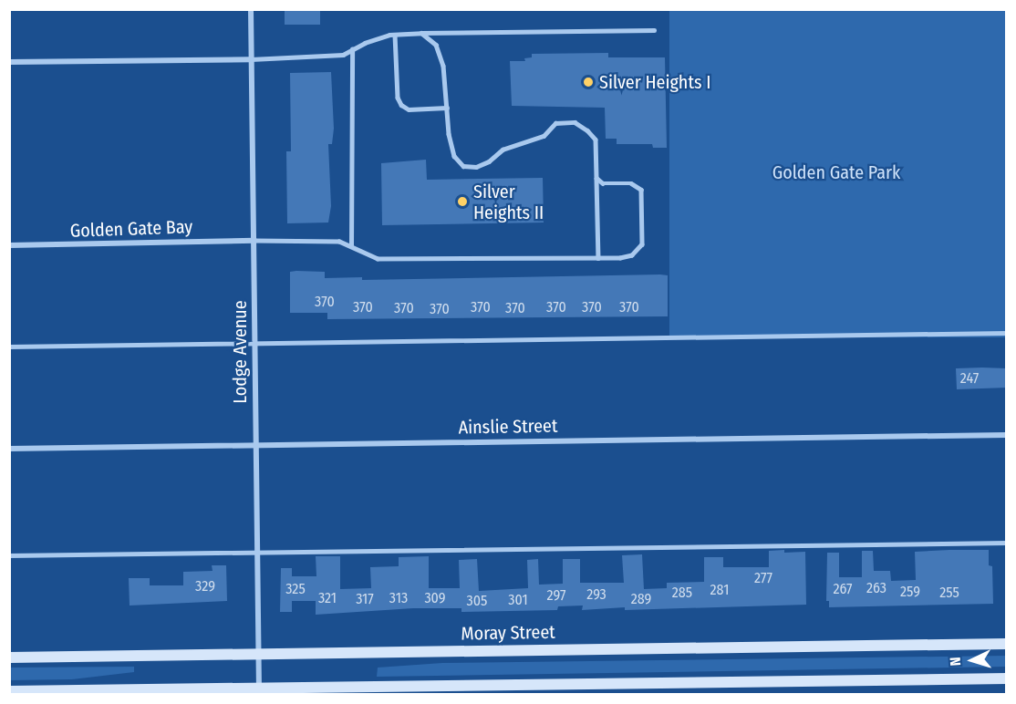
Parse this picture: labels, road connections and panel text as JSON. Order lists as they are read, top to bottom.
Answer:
{
  "streets": {
    "main road": ["Moray Street"],
    "street": ["Golden Gate Bay", "Lodge Avenue", "Ainslie Street"]
  },
  "crossings": [
    ["Golden Gate Bay", "Lodge Avenue"],
    ["Lodge Avenue", "Ainslie Street"],
    ["Lodge Avenue", "Moray Street"]
  ],
  "parks": ["Golden Gate Park"],
  "places": ["Silver Heights I", "Silver Heights II"],
  "house_numbers": [
    "370",
    "370",
    "370",
    "370",
    "370",
    "370",
    "370",
    "370",
    "370",
    "247",
    "277",
    "329",
    "263",
    "325",
    "267",
    "281",
    "259",
    "285",
    "255",
    "293",
    "297",
    "321",
    "313",
    "309",
    "317",
    "289",
    "301",
    "305"
  ],
  "north": "left"
}
